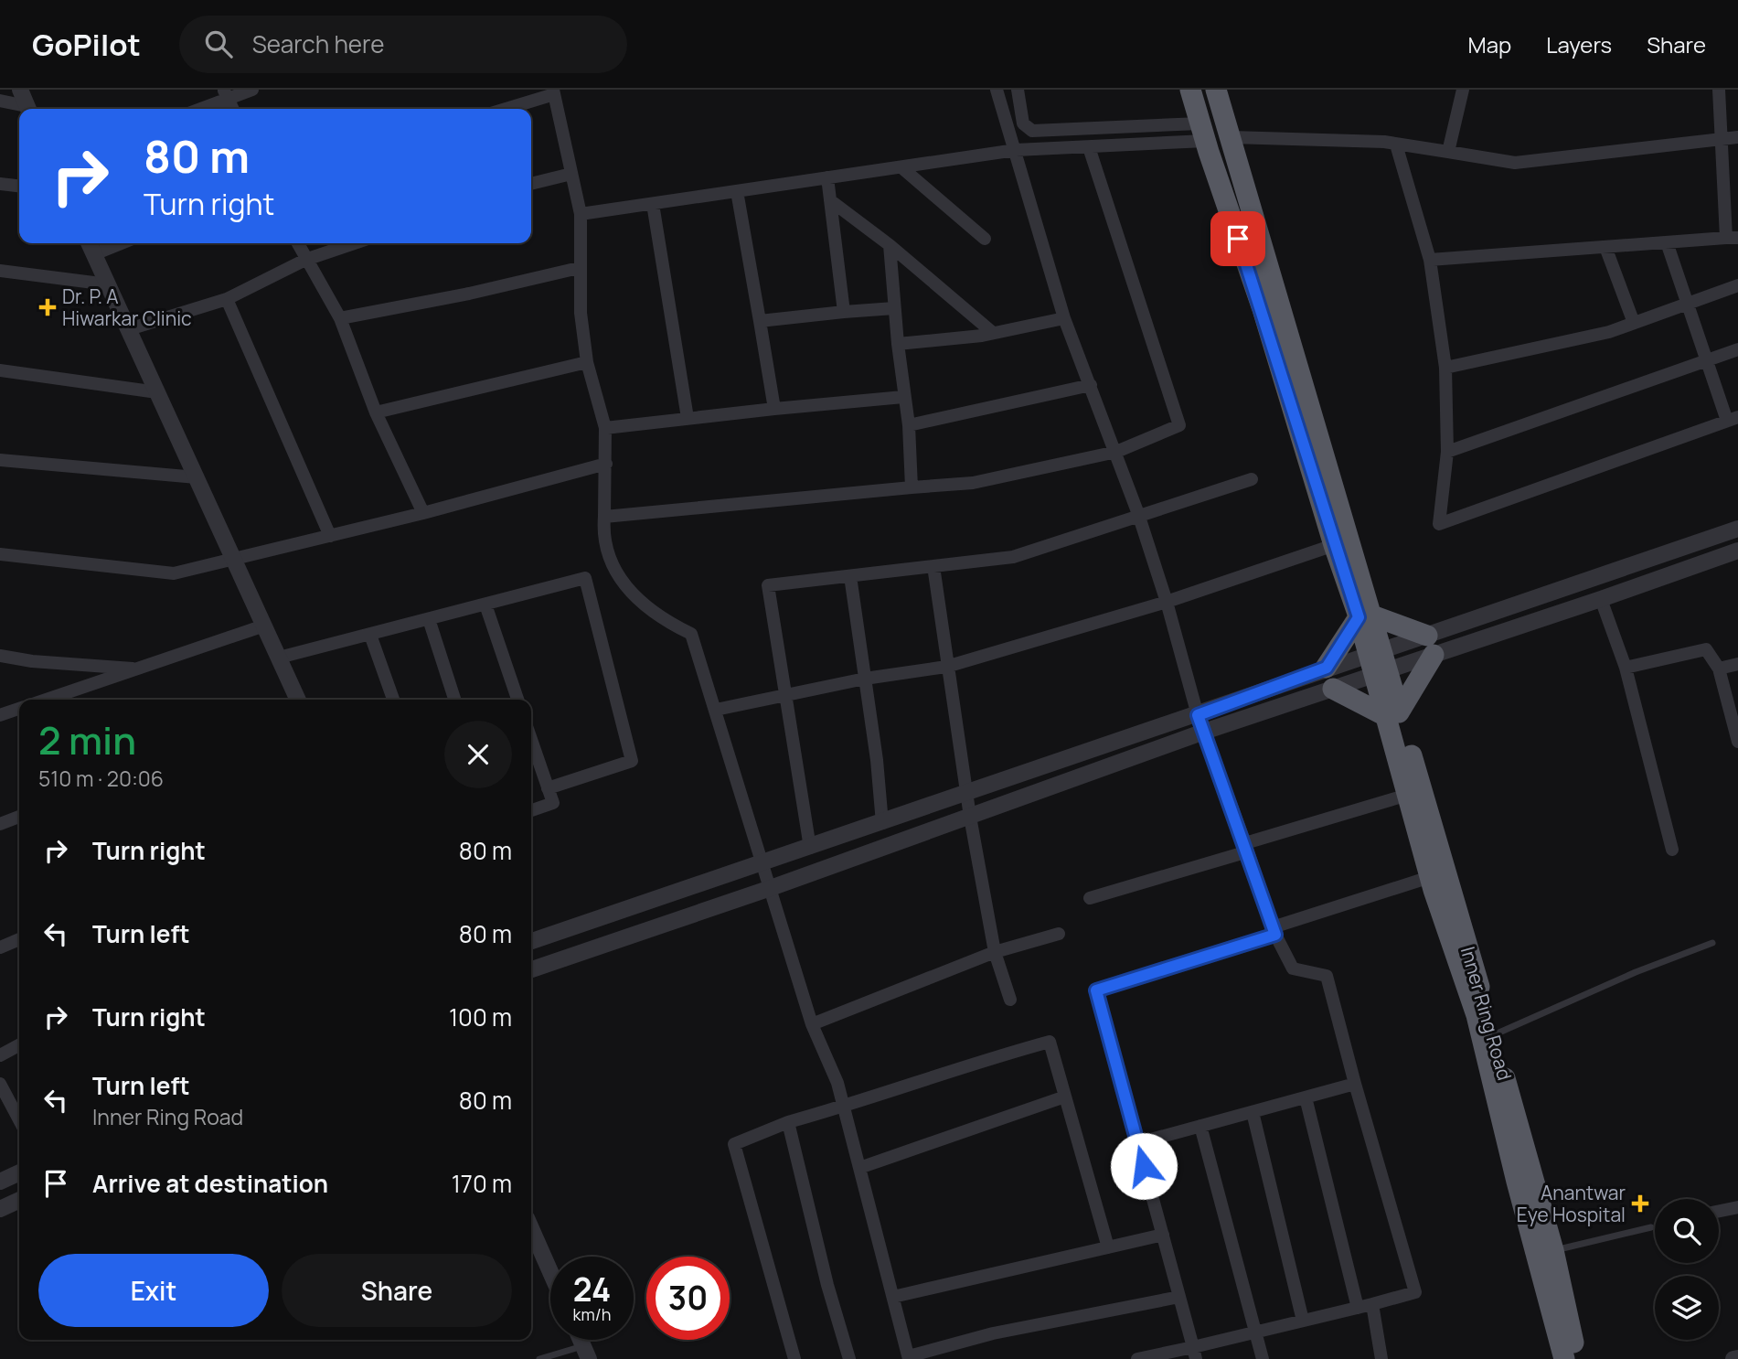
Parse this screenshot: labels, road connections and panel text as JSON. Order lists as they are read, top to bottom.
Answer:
{
  "streets": {
    "highway": ["Inner Ring Road"]
  },
  "places": {
    "health": ["Dr. P. A Hiwarkar Clinic", "Anantwar Eye Hospital"]
  },
  "page": {
    "header": "GoPilot",
    "search": "Search here",
    "nav": ["Map", "Layers", "Share"],
    "turn": ["80 m", "Turn right"],
    "heading": ["2 min", "510 m · 20:06"],
    "list": [
      {
        "name": "Turn right",
        "value": "80 m"
      },
      {
        "name": "Turn left",
        "value": "80 m"
      },
      {
        "name": "Turn right",
        "value": "100 m"
      },
      {
        "name": "Turn left",
        "note": "Inner Ring Road",
        "value": "80 m"
      },
      {
        "name": "Arrive at destination",
        "value": "170 m"
      }
    ],
    "buttons": ["Exit", "Share"],
    "speed": "24 km/h",
    "limit": "30"
  }
}
